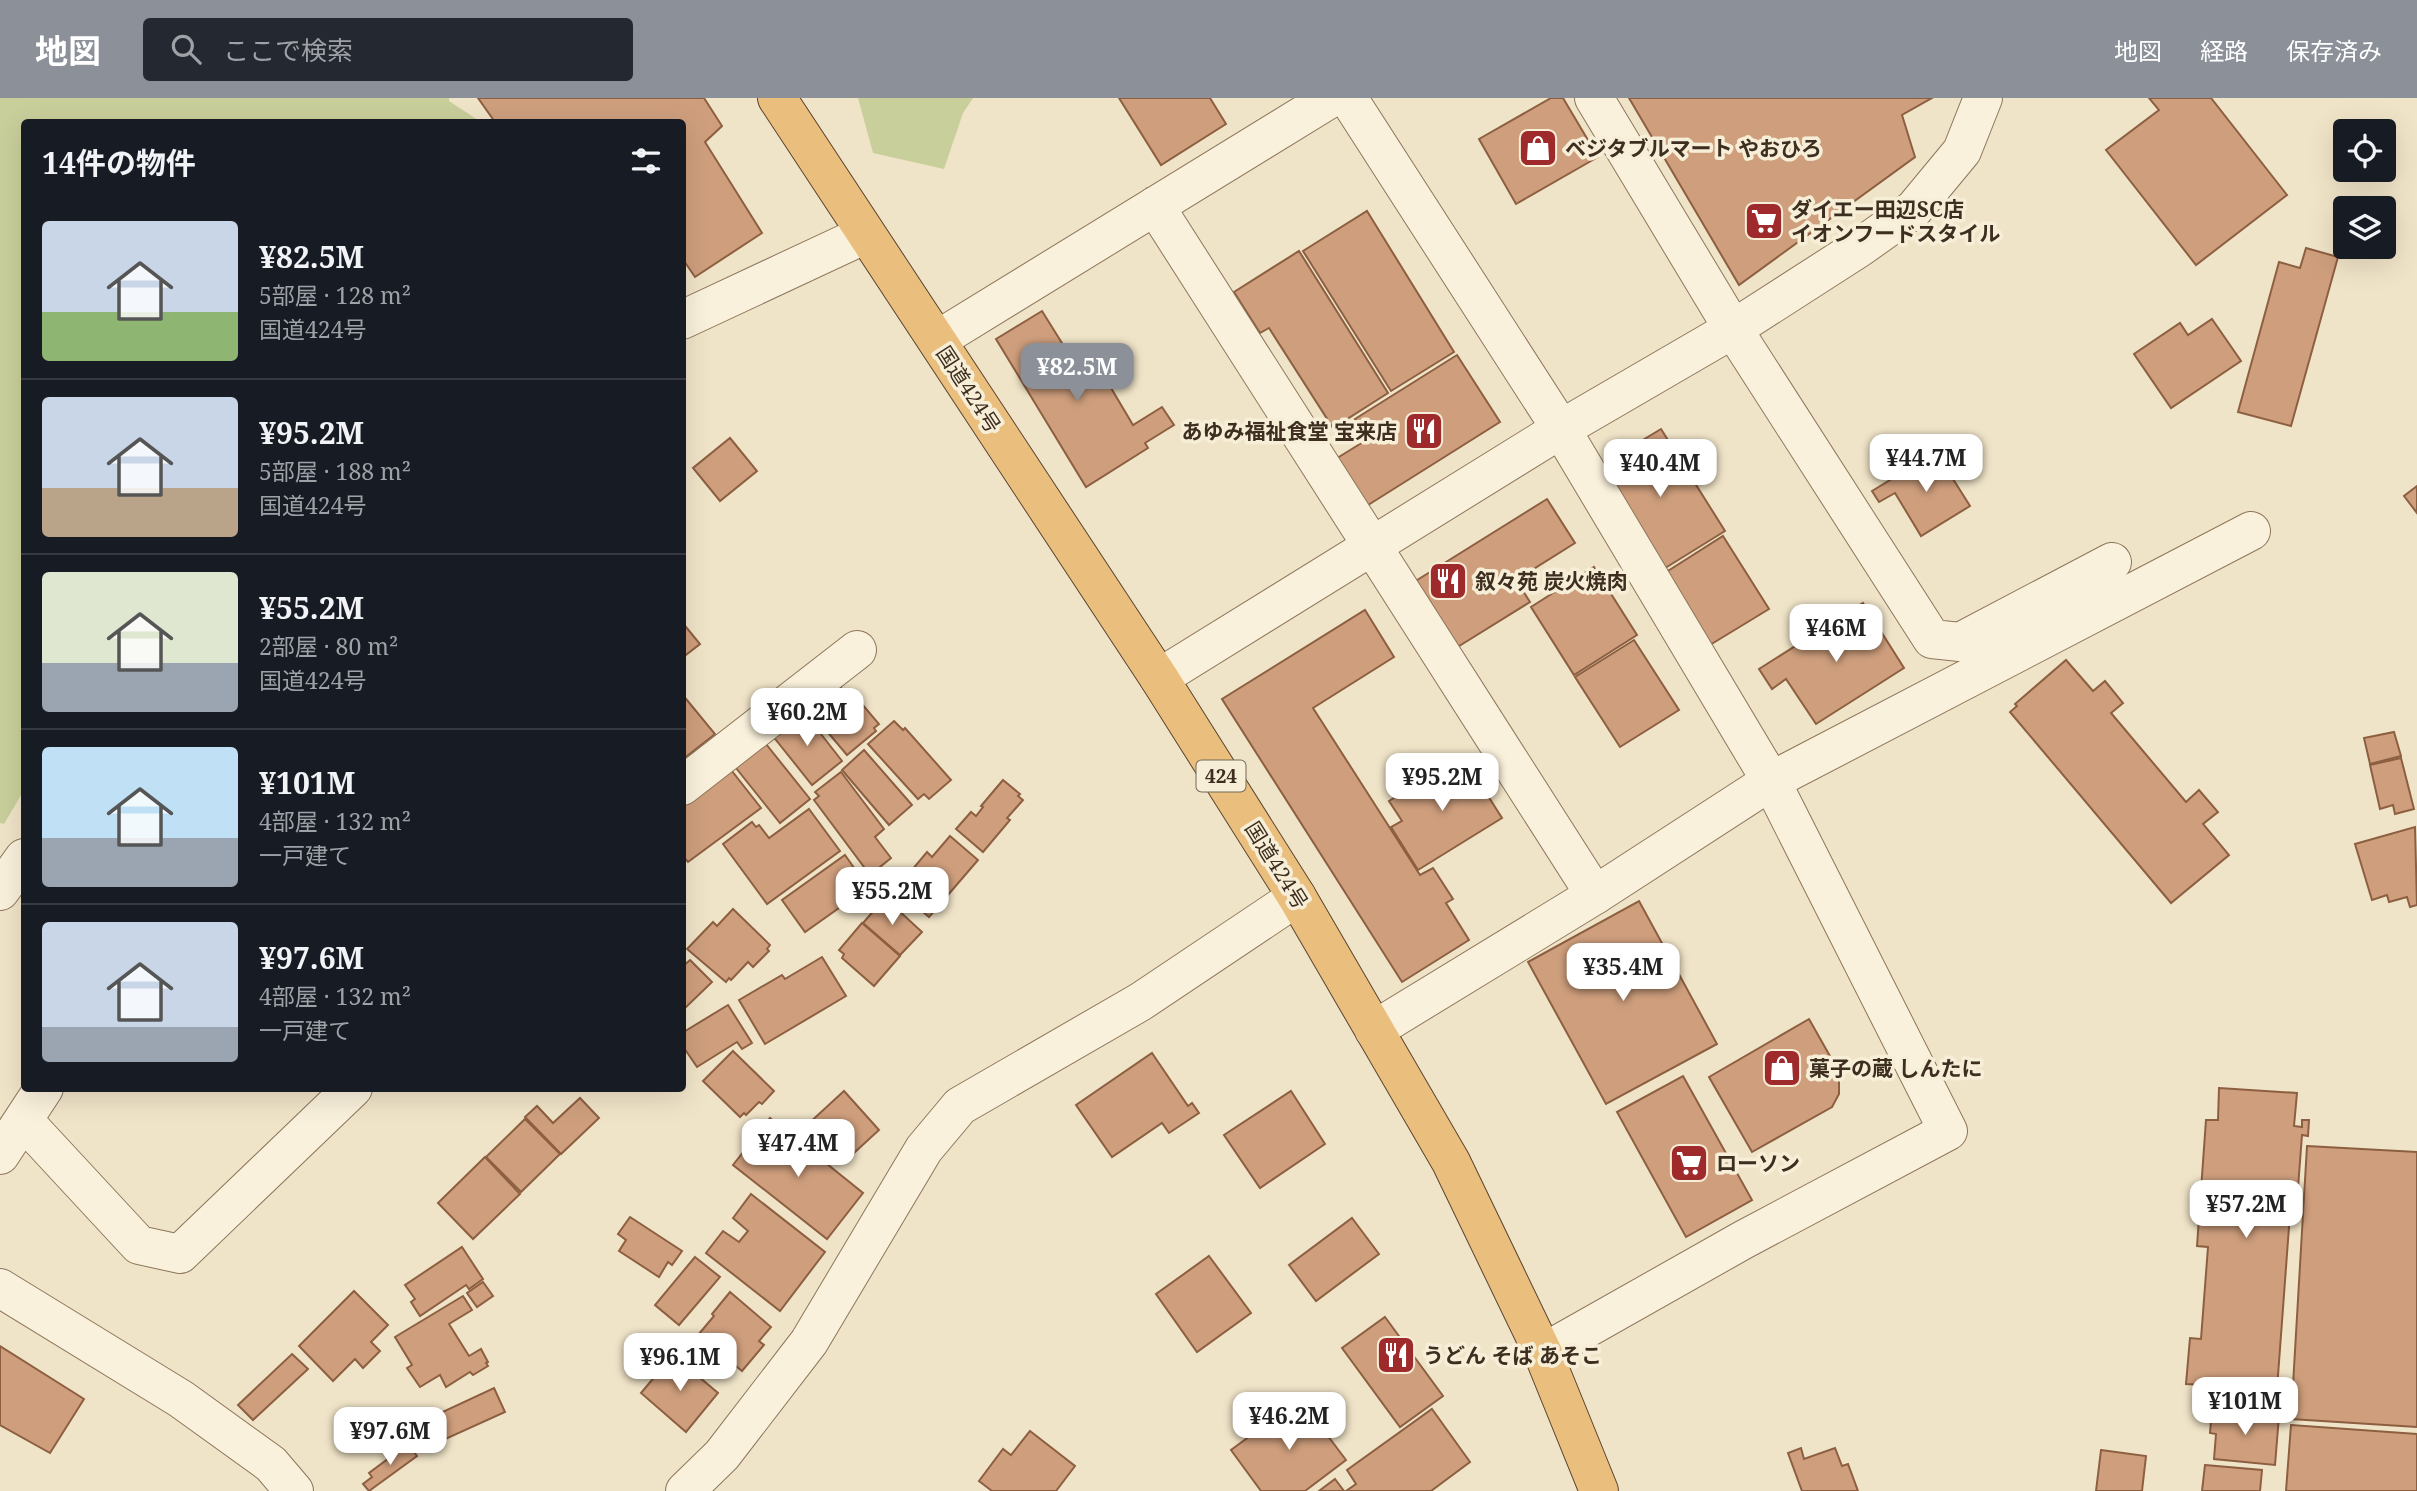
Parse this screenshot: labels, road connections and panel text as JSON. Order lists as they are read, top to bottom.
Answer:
{
  "streets": {
    "highway": ["国道424号", "424"]
  },
  "places": {
    "shop": ["ベジタブルマート やおひろ", "菓子の蔵 しんたに"],
    "supermarket": ["ダイエー田辺SC店 イオンフードスタイル", "ローソン"],
    "restaurant": ["あゆみ福祉食堂 宝来店", "叙々苑 炭火焼肉", "うどん そば あそこ"]
  },
  "page": {
    "header": "地図",
    "search": "ここで検索",
    "nav": ["地図", "経路", "保存済み"],
    "heading": "14件の物件",
    "list": [
      {
        "name": "¥82.5M",
        "note": "5部屋 · 128 m² · 国道424号"
      },
      {
        "name": "¥95.2M",
        "note": "5部屋 · 188 m² · 国道424号"
      },
      {
        "name": "¥55.2M",
        "note": "2部屋 · 80 m² · 国道424号"
      },
      {
        "name": "¥101M",
        "note": "4部屋 · 132 m² · 一戸建て"
      },
      {
        "name": "¥97.6M",
        "note": "4部屋 · 132 m² · 一戸建て"
      }
    ],
    "price": [
      "¥82.5M",
      "¥44.7M",
      "¥40.4M",
      "¥46M",
      "¥60.2M",
      "¥95.2M",
      "¥55.2M",
      "¥35.4M",
      "¥47.4M",
      "¥57.2M",
      "¥96.1M",
      "¥101M",
      "¥46.2M",
      "¥97.6M"
    ]
  }
}
